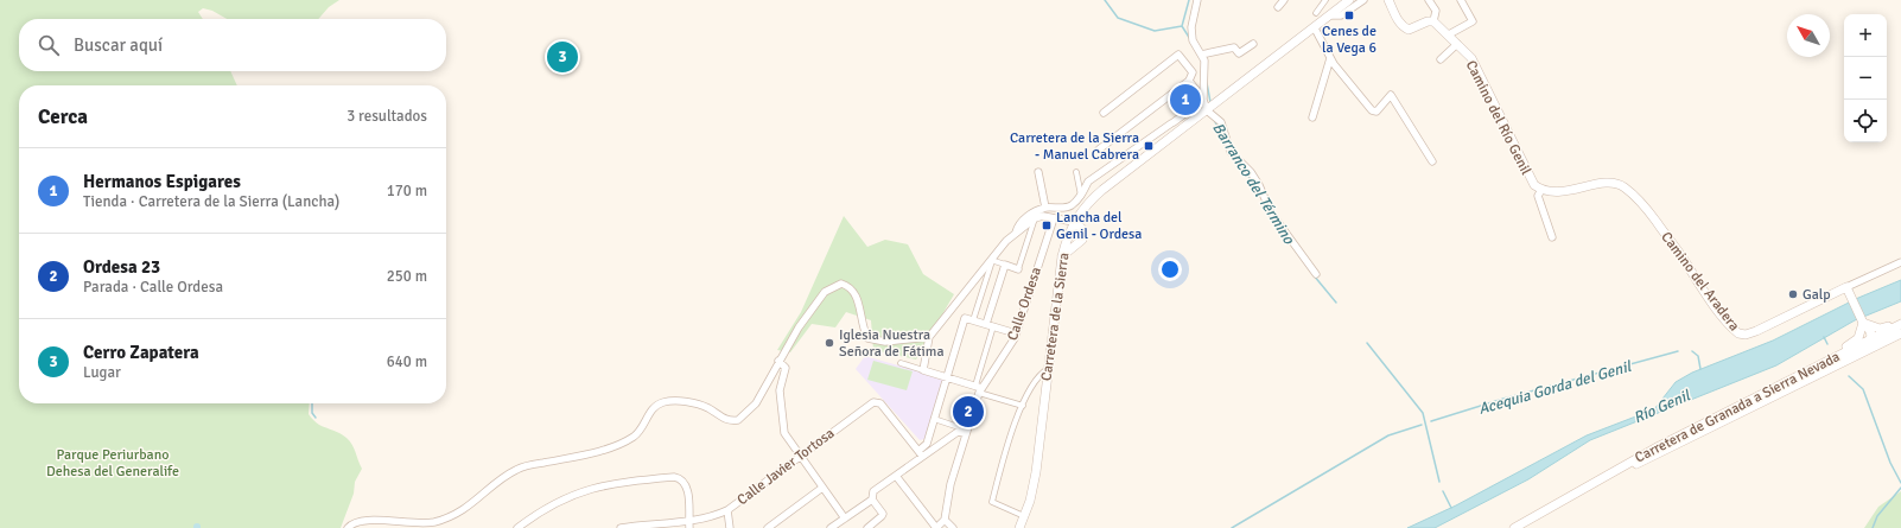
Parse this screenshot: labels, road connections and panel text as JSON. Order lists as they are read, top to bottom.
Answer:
{
  "streets": {
    "street": [
      "Camino del Río Genil",
      "Camino del Aradera",
      "Calle Ordesa",
      "Carretera de la Sierra",
      "Carretera de Granada a Sierra Nevada",
      "Calle Javier Tortosa"
    ]
  },
  "crossings": [
    ["Camino del Río Genil", "Camino del Aradera"]
  ],
  "water": ["Barranco del Término", "Acequia Gorda del Genil", "Río Genil"],
  "parks": ["Parque Periurbano Dehesa del Generalife"],
  "places": {
    "transit": ["Cenes de la Vega 6", "Carretera de la Sierra - Manuel Cabrera", "Lancha del Genil - Ordesa"],
    "other": ["Galp", "Iglesia Nuestra Señora de Fátima"]
  },
  "north": "top left",
  "page": {
    "map_buttons": ["+", "−"],
    "search": "Buscar aquí",
    "pins": ["3", "1", "2"],
    "heading": ["Cerca", "3 resultados"],
    "list": [
      {
        "mark": "1",
        "name": "Hermanos Espigares",
        "note": "Tienda · Carretera de la Sierra (Lancha)",
        "value": "170 m"
      },
      {
        "mark": "2",
        "name": "Ordesa 23",
        "note": "Parada · Calle Ordesa",
        "value": "250 m"
      },
      {
        "mark": "3",
        "name": "Cerro Zapatera",
        "note": "Lugar",
        "value": "640 m"
      }
    ]
  }
}
